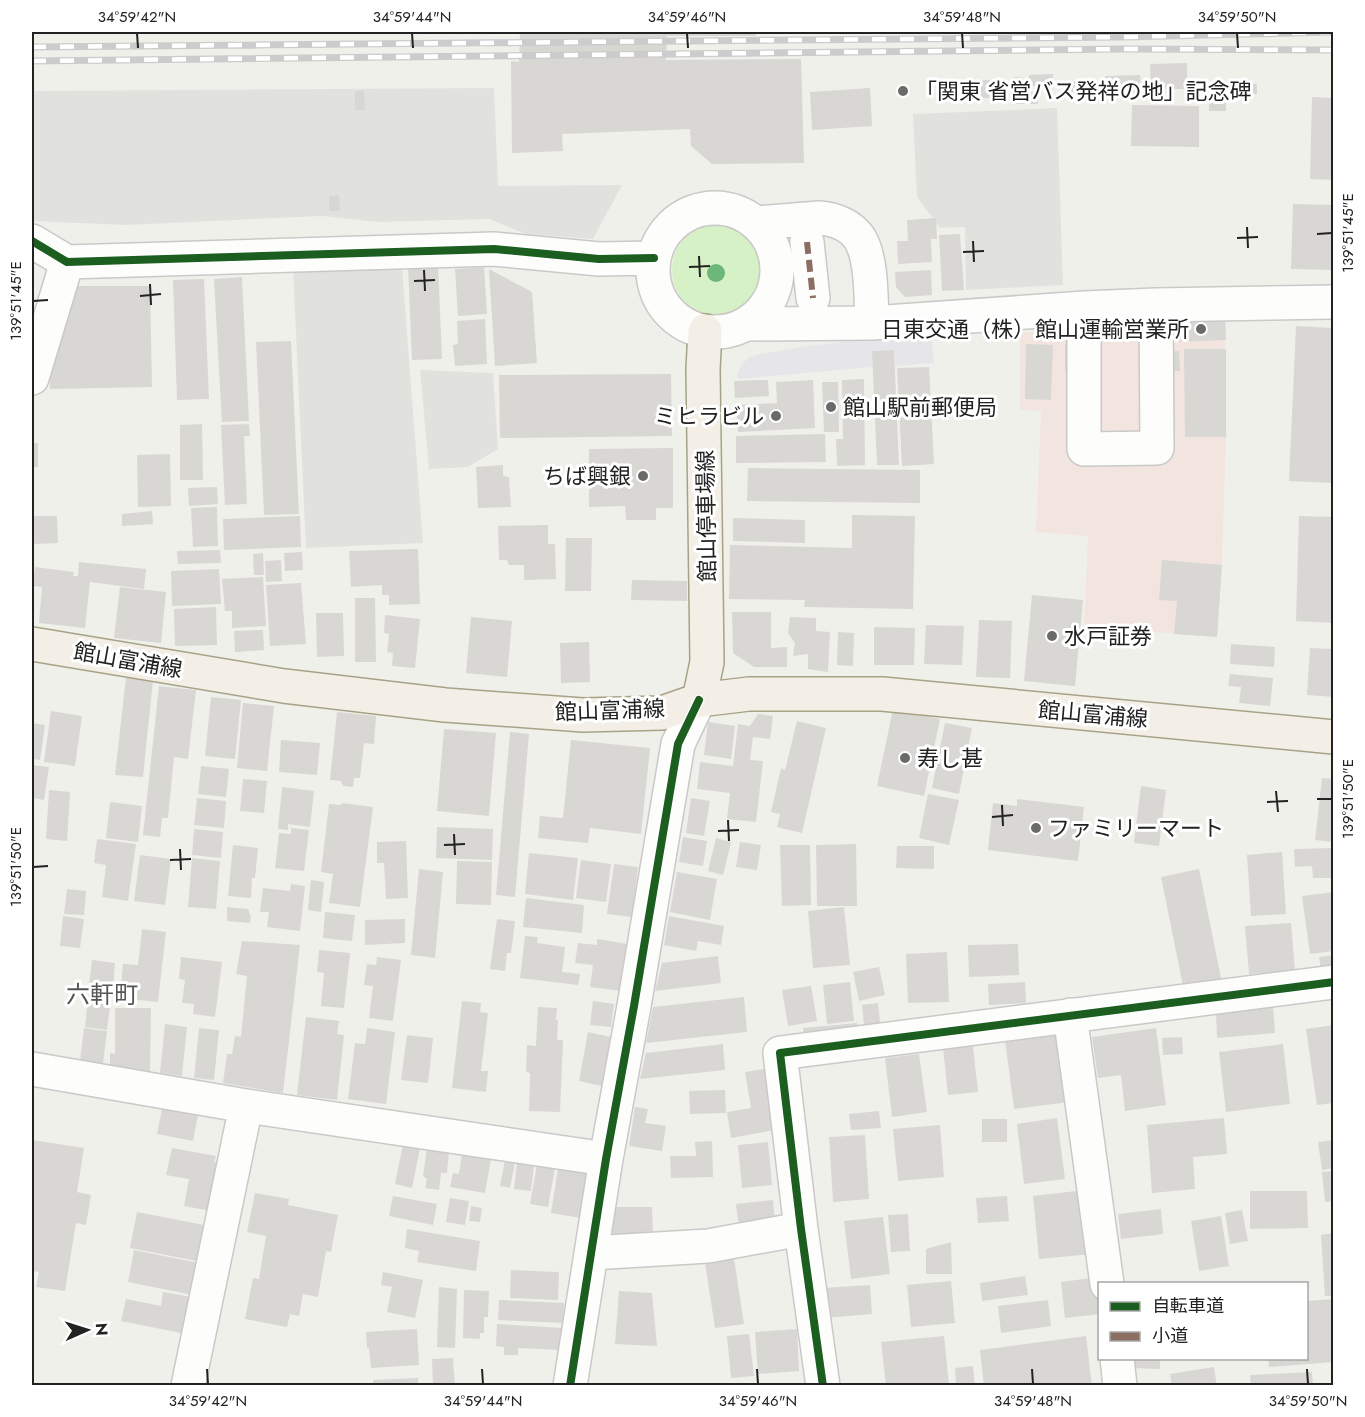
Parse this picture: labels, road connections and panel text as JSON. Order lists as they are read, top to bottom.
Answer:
{
  "streets": {
    "main road": ["館山停車場線", "館山富浦線"]
  },
  "crossings": [
    ["館山停車場線", "館山富浦線"]
  ],
  "districts": ["六軒町"],
  "places": [
    "「関東 省営バス発祥の地」記念碑",
    "日東交通（株）館山運輸営業所",
    "館山駅前郵便局",
    "ミヒラビル",
    "ちば興銀",
    "水戸証券",
    "寿し甚",
    "ファミリーマート"
  ],
  "legend": ["自転車道", "小道"],
  "north": "right",
  "coordinates": [
    "34°59'42\"N",
    "34°59'44\"N",
    "34°59'46\"N",
    "34°59'48\"N",
    "34°59'50\"N",
    "139°51'45\"E",
    "139°51'50\"E"
  ]
}
